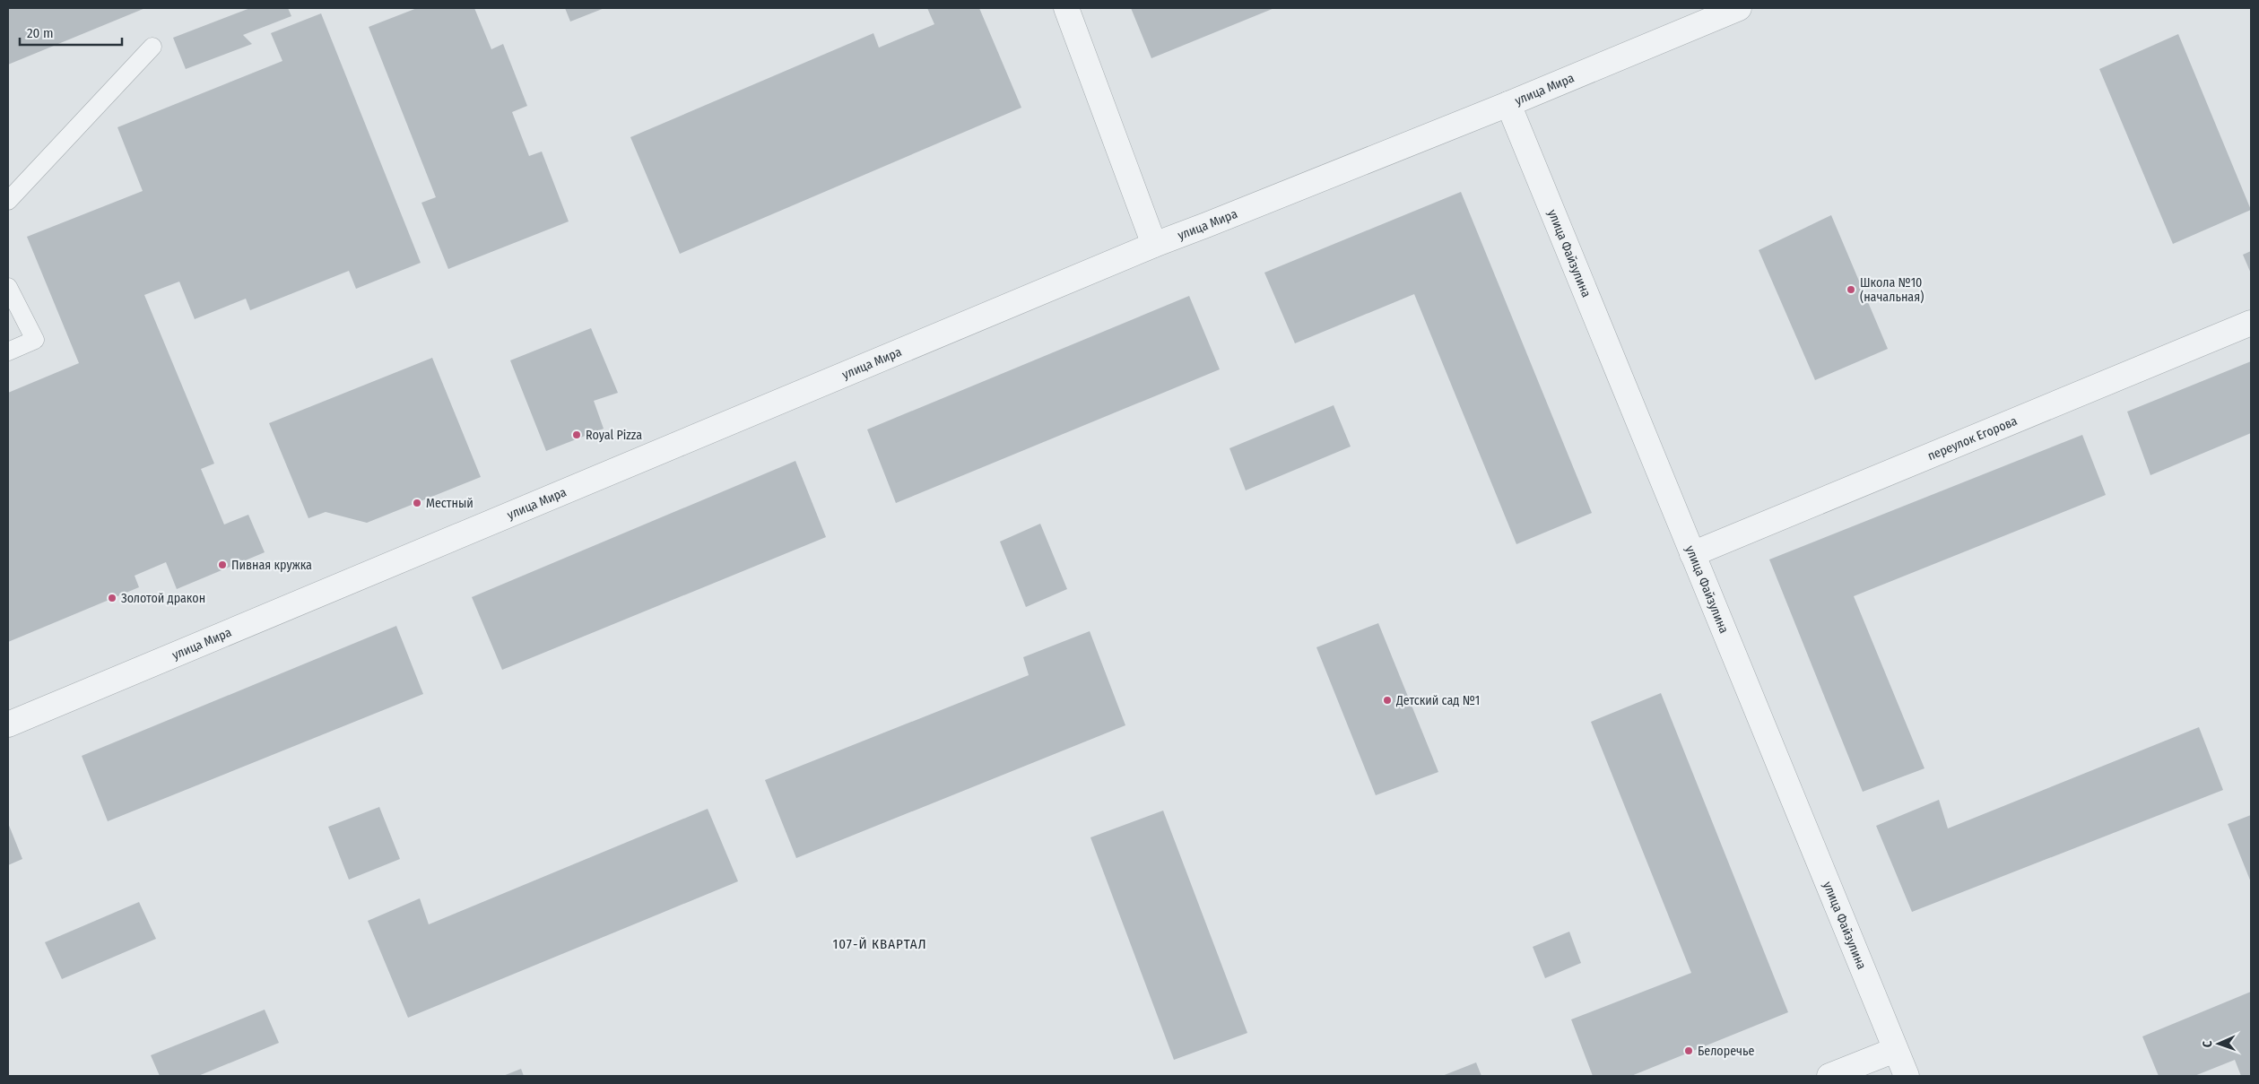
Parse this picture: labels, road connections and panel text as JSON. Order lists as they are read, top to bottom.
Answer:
{
  "streets": {
    "street": ["улица Мира", "улица Файзулина", "переулок Егорова"]
  },
  "crossings": [
    ["улица Мира", "улица Файзулина"],
    ["улица Файзулина", "переулок Егорова"]
  ],
  "districts": ["107-Й КВАРТАЛ"],
  "places": [
    "Школа №10 (начальная)",
    "Royal Pizza",
    "Местный",
    "Пивная кружка",
    "Золотой дракон",
    "Детский сад №1",
    "Белоречье"
  ],
  "scale_bar": "20 m",
  "north": "left"
}
